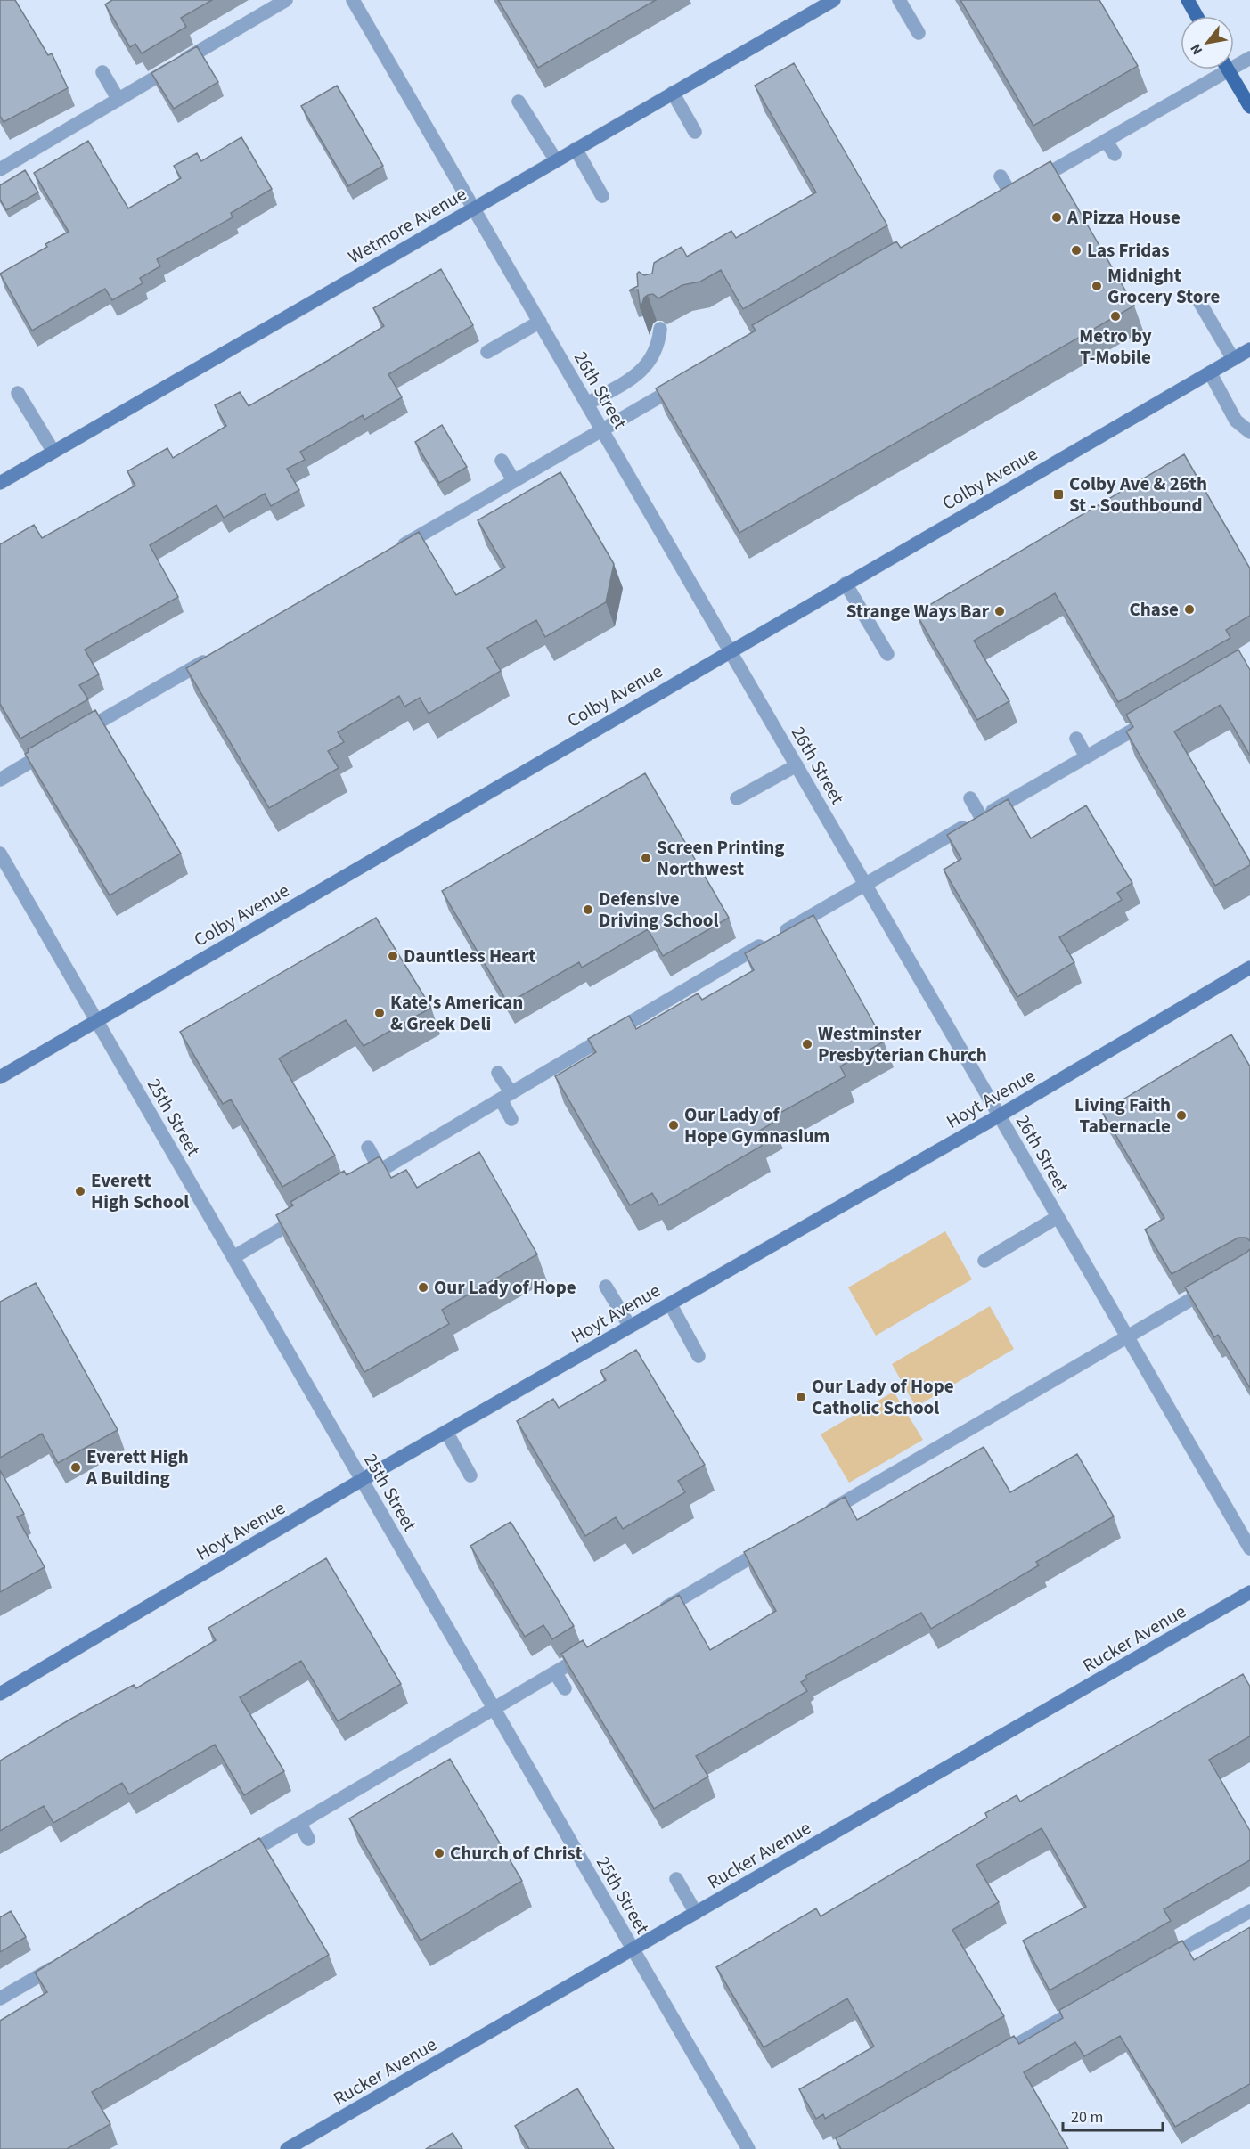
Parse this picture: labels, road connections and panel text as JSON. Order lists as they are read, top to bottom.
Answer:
{
  "streets": {
    "street": [
      "Wetmore Avenue",
      "26th Street",
      "Colby Avenue",
      "Hoyt Avenue",
      "25th Street",
      "Rucker Avenue"
    ]
  },
  "crossings": [
    ["Wetmore Avenue", "26th Street"],
    ["26th Street", "Colby Avenue"],
    ["26th Street", "Hoyt Avenue"],
    ["Colby Avenue", "25th Street"],
    ["Hoyt Avenue", "25th Street"],
    ["25th Street", "Rucker Avenue"]
  ],
  "places": {
    "other": [
      "A Pizza House",
      "Las Fridas",
      "Midnight Grocery Store",
      "Metro by T-Mobile",
      "Chase",
      "Strange Ways Bar",
      "Screen Printing Northwest",
      "Defensive Driving School",
      "Dauntless Heart",
      "Kate's American & Greek Deli",
      "Westminster Presbyterian Church",
      "Living Faith Tabernacle",
      "Our Lady of Hope Gymnasium",
      "Everett High School",
      "Our Lady of Hope",
      "Our Lady of Hope Catholic School",
      "Everett High A Building",
      "Church of Christ"
    ],
    "transit": ["Colby Ave & 26th St - Southbound"]
  },
  "scale_bar": "20 m",
  "north": "bottom left"
}
